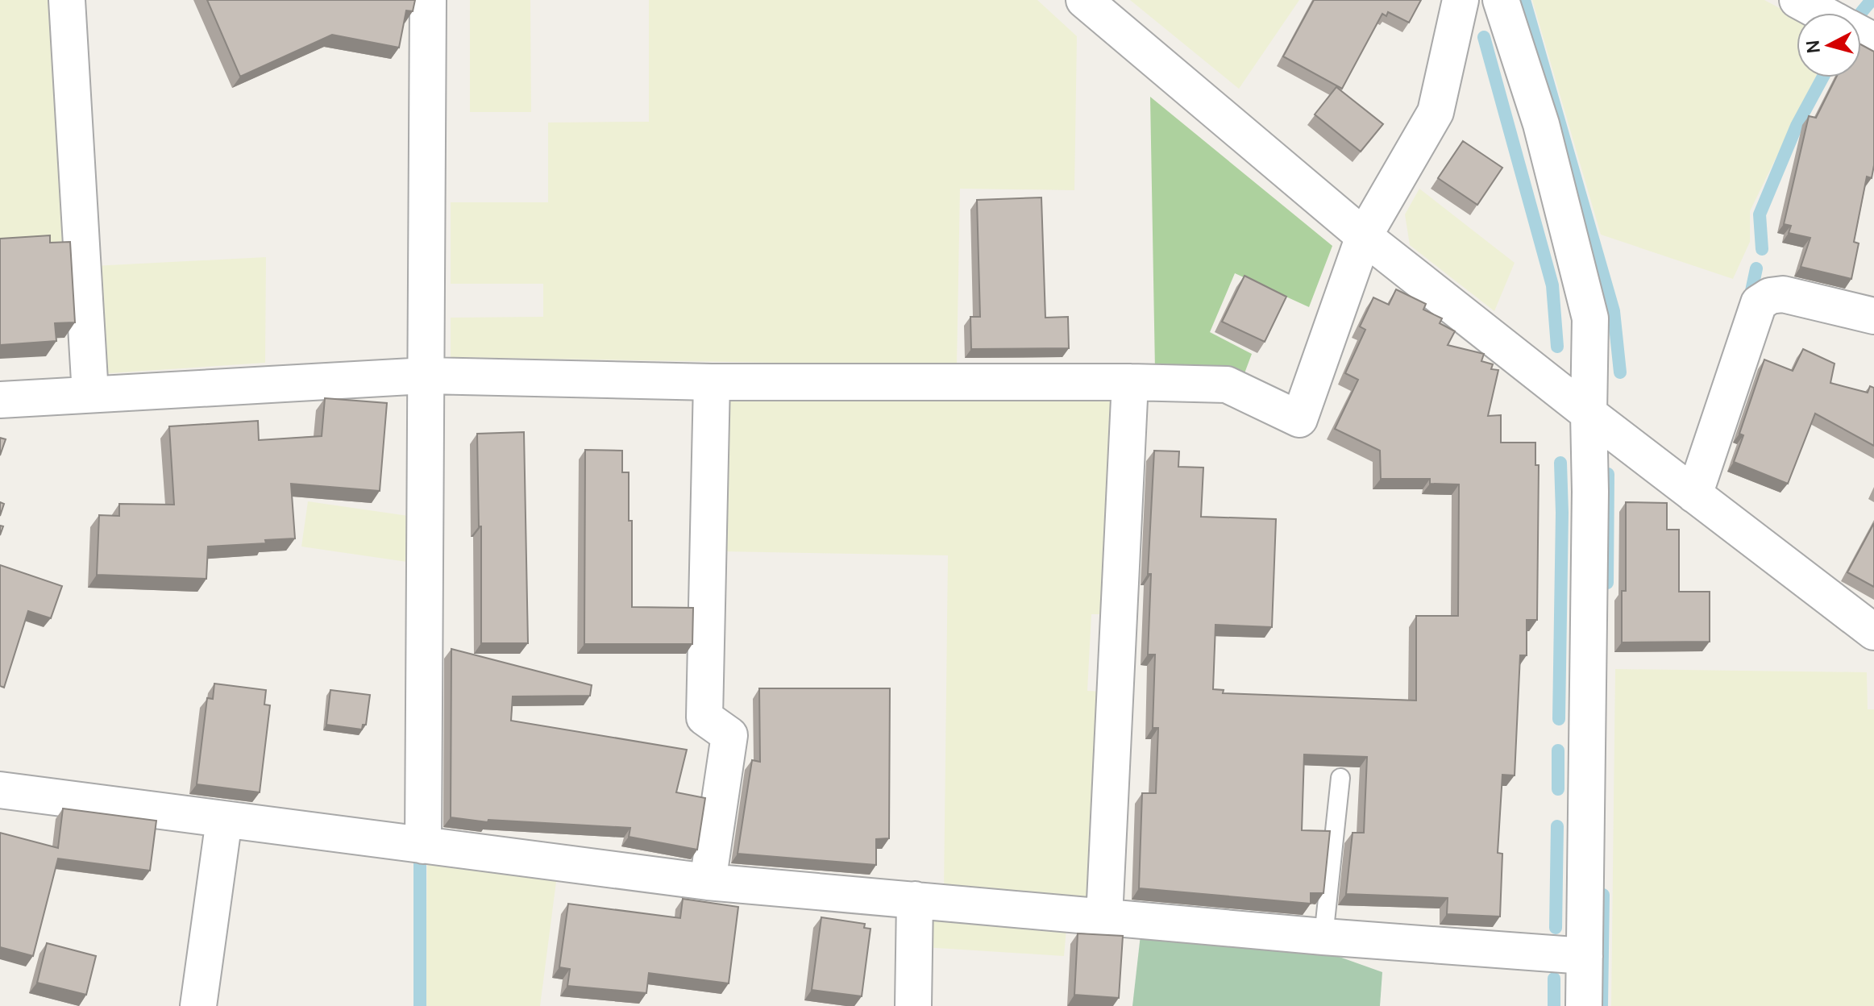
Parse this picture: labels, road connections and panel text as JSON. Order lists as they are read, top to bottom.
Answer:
{
  "north": "left"
}
